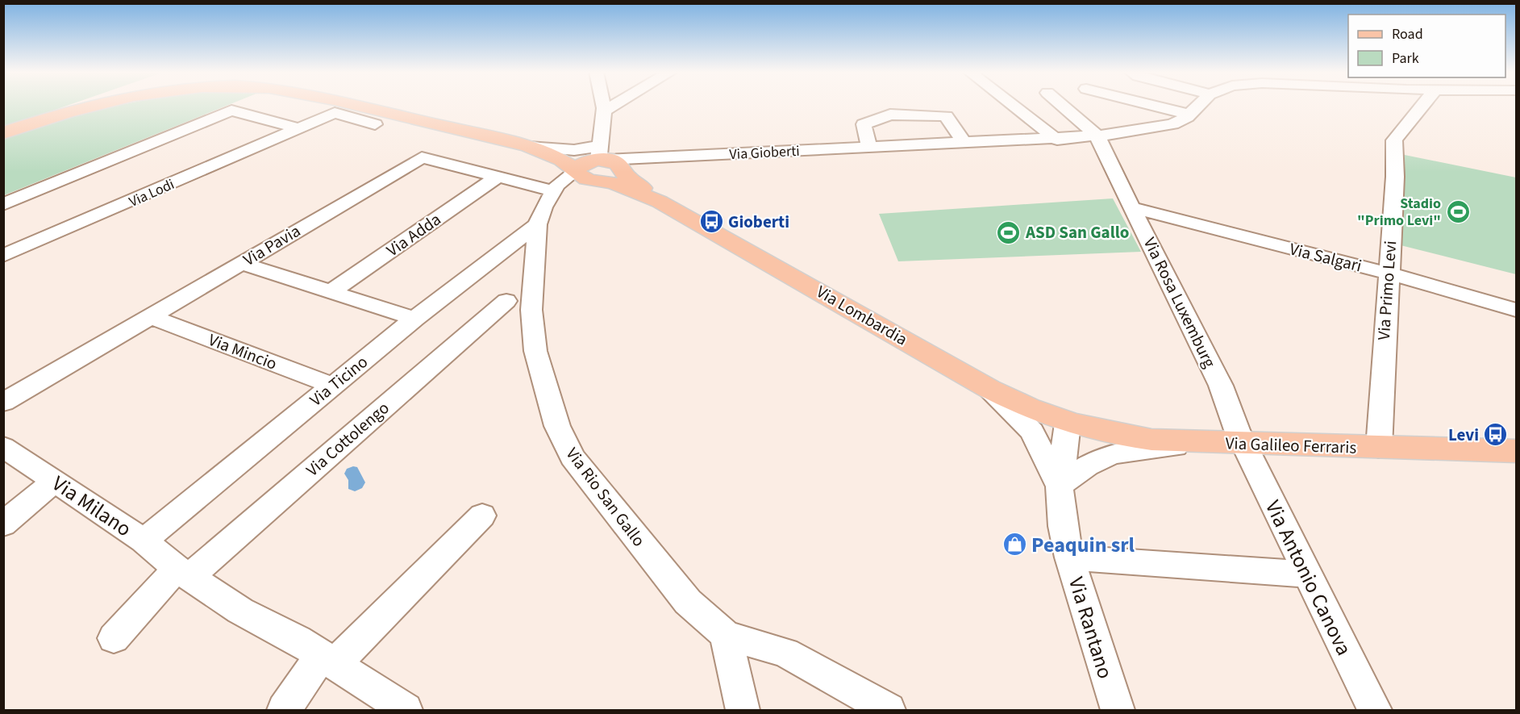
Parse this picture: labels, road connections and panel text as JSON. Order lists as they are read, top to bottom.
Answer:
{
  "streets": {
    "main road": ["Via Lombardia", "Via Galileo Ferraris"],
    "street": [
      "Via Gioberti",
      "Via Lodi",
      "Via Adda",
      "Via Pavia",
      "Via Salgari",
      "Via Primo Levi",
      "Via Rosa Luxemburg",
      "Via Mincio",
      "Via Ticino",
      "Via Cottolengo",
      "Via Rio San Gallo",
      "Via Milano",
      "Via Antonio Canova",
      "Via Rantano"
    ]
  },
  "crossings": [
    ["Via Gioberti", "Via Rosa Luxemburg"],
    ["Via Gioberti", "Via Lombardia"],
    ["Via Gioberti", "Via Rio San Gallo"],
    ["Via Adda", "Via Pavia"],
    ["Via Pavia", "Via Mincio"],
    ["Via Pavia", "Via Rio San Gallo"],
    ["Via Salgari", "Via Primo Levi"],
    ["Via Salgari", "Via Rosa Luxemburg"],
    ["Via Primo Levi", "Via Galileo Ferraris"],
    ["Via Rosa Luxemburg", "Via Galileo Ferraris"],
    ["Via Rosa Luxemburg", "Via Antonio Canova"],
    ["Via Lombardia", "Via Galileo Ferraris"],
    ["Via Lombardia", "Via Rio San Gallo"],
    ["Via Lombardia", "Via Rantano"],
    ["Via Mincio", "Via Ticino"],
    ["Via Ticino", "Via Rio San Gallo"],
    ["Via Ticino", "Via Milano"],
    ["Via Cottolengo", "Via Milano"],
    ["Via Galileo Ferraris", "Via Antonio Canova"],
    ["Via Galileo Ferraris", "Via Rantano"]
  ],
  "places": {
    "sports": ["Stadio \"Primo Levi\"", "ASD San Gallo"],
    "bus stop": ["Gioberti", "Levi"],
    "shop": ["Peaquin srl"]
  },
  "legend": ["Road", "Park"]
}
